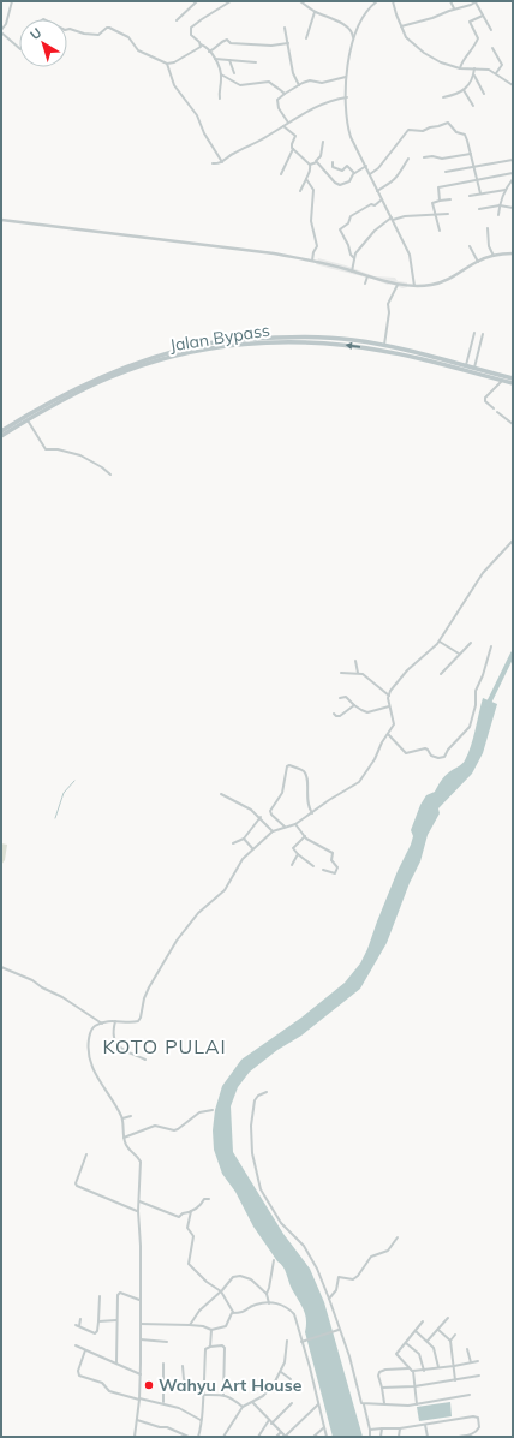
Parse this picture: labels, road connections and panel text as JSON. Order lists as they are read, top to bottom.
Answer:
{
  "streets": {
    "highway": ["Jalan Bypass"]
  },
  "districts": ["KOTO PULAI"],
  "places": ["Wahyu Art House"],
  "north": "top left"
}
